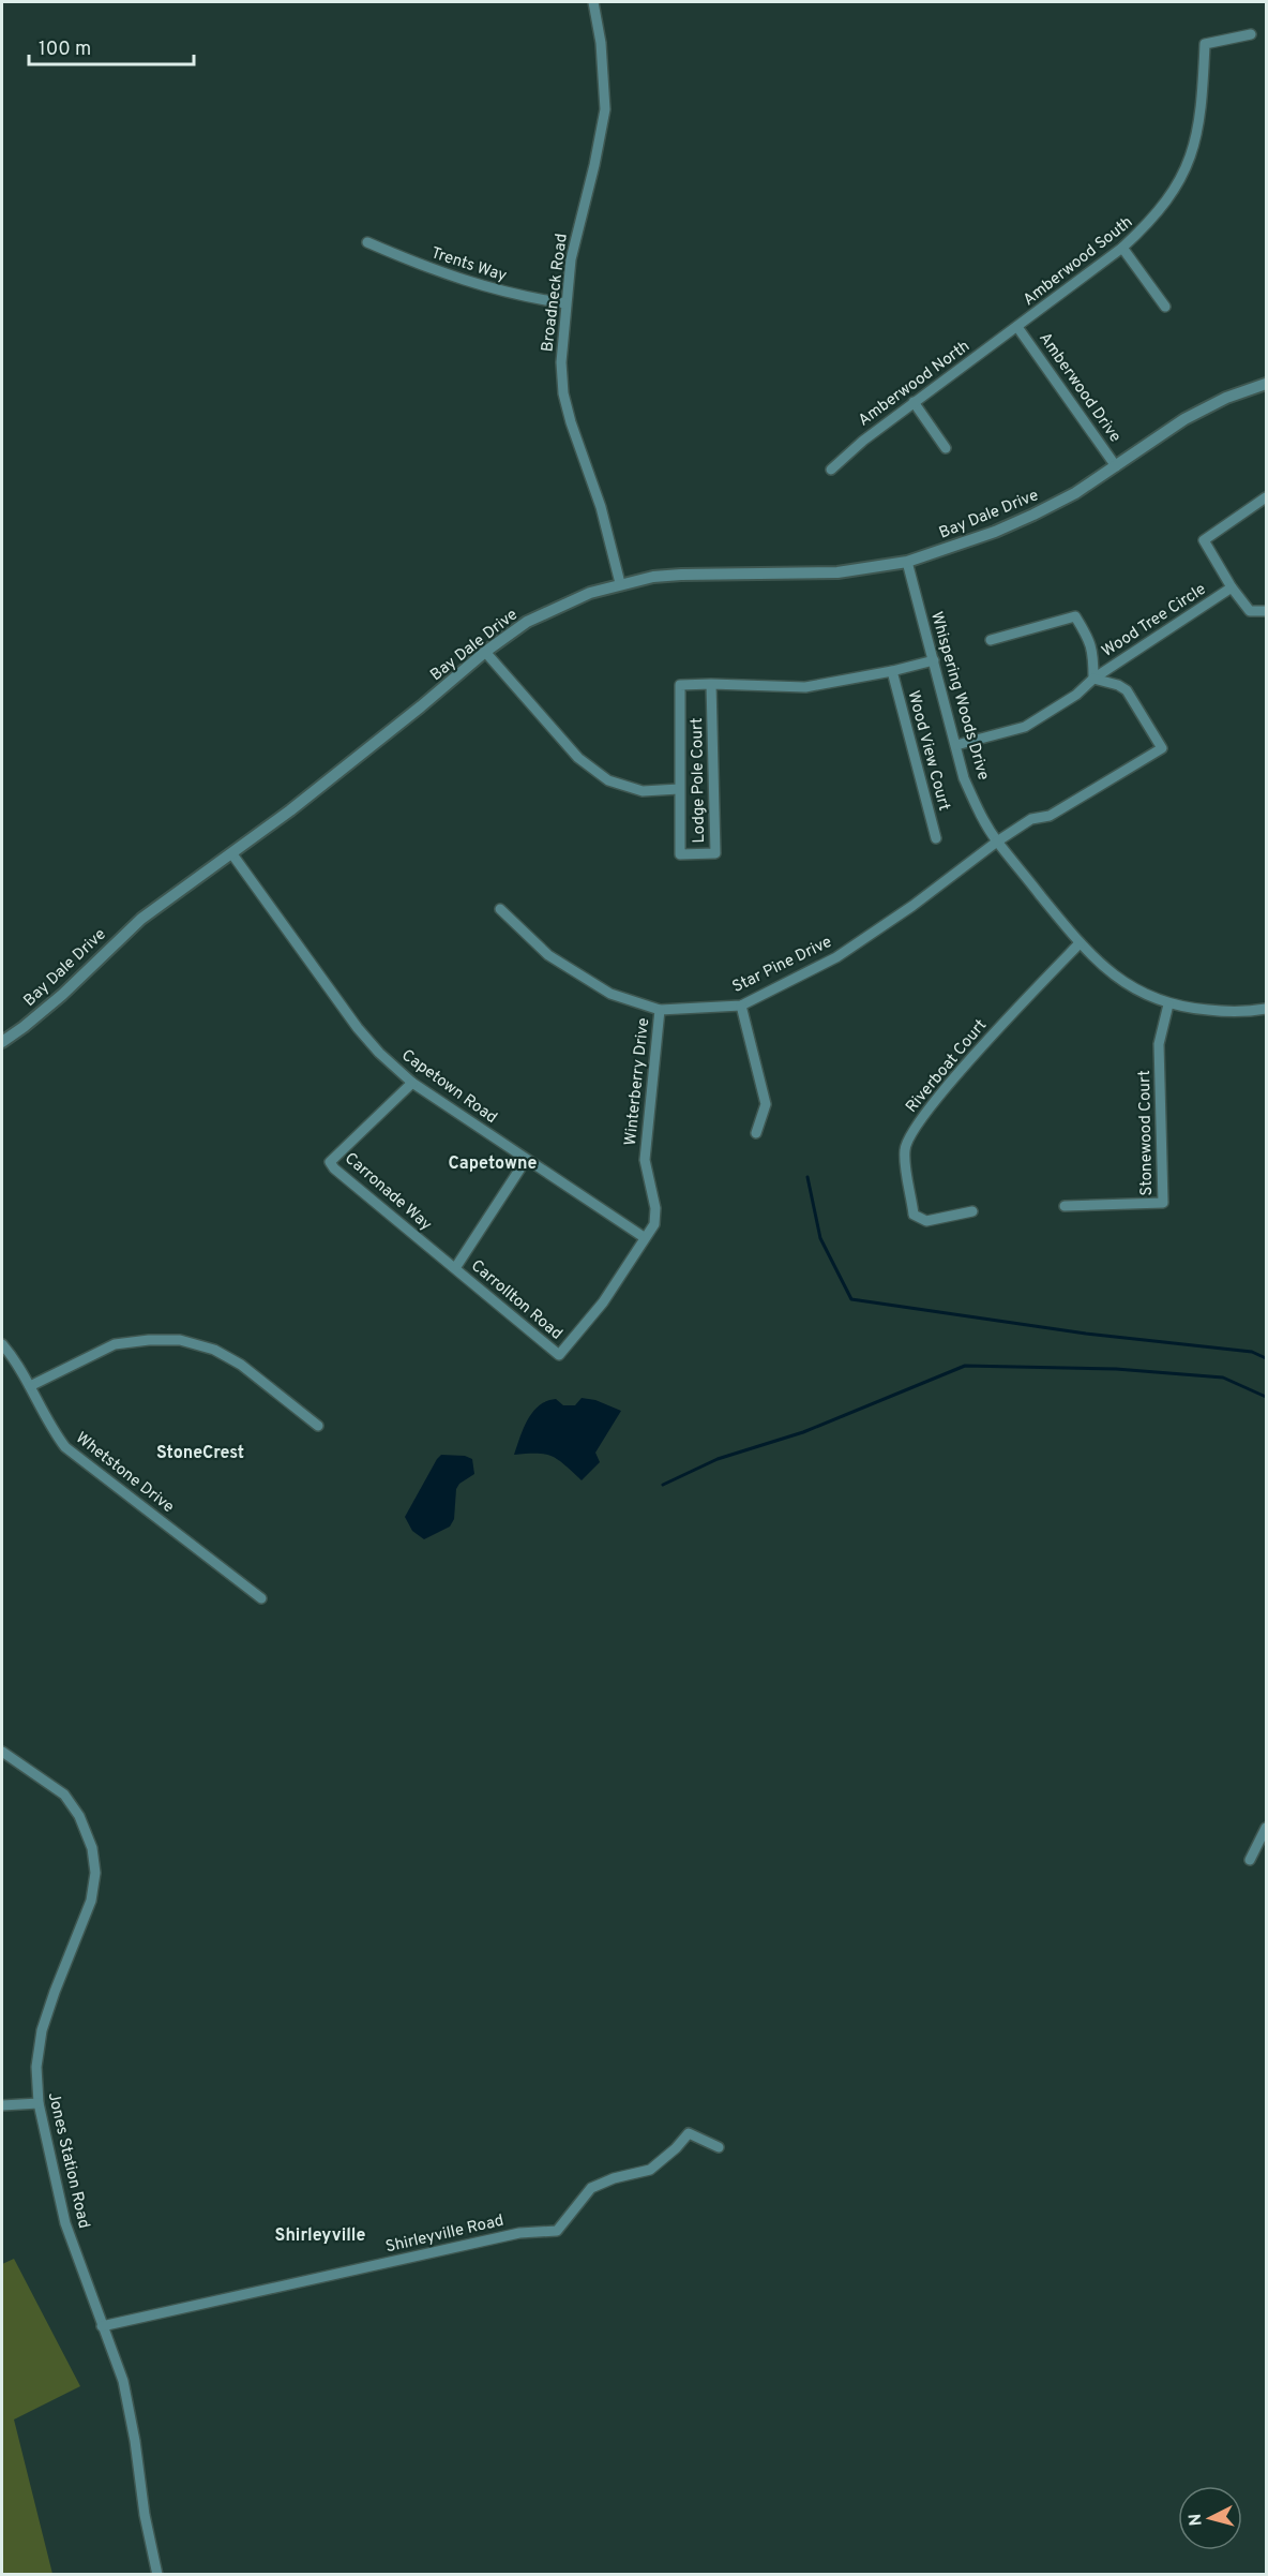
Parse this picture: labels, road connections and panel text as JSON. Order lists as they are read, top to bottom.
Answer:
{
  "streets": {
    "street": [
      "Amberwood South",
      "Trents Way",
      "Broadneck Road",
      "Amberwood North",
      "Amberwood Drive",
      "Bay Dale Drive",
      "Wood Tree Circle",
      "Whispering Woods Drive",
      "Wood View Court",
      "Lodge Pole Court",
      "Star Pine Drive",
      "Riverboat Court",
      "Winterberry Drive",
      "Capetown Road",
      "Stonewood Court",
      "Carronade Way",
      "Carrollton Road",
      "Whetstone Drive",
      "Jones Station Road",
      "Shirleyville Road"
    ]
  },
  "crossings": [
    ["Amberwood South", "Amberwood North"],
    ["Amberwood South", "Amberwood Drive"],
    ["Trents Way", "Broadneck Road"],
    ["Broadneck Road", "Bay Dale Drive"],
    ["Amberwood North", "Amberwood Drive"],
    ["Amberwood Drive", "Bay Dale Drive"],
    ["Bay Dale Drive", "Whispering Woods Drive"],
    ["Bay Dale Drive", "Lodge Pole Court"],
    ["Bay Dale Drive", "Capetown Road"],
    ["Wood Tree Circle", "Whispering Woods Drive"],
    ["Wood Tree Circle", "Star Pine Drive"],
    ["Whispering Woods Drive", "Lodge Pole Court"],
    ["Whispering Woods Drive", "Star Pine Drive"],
    ["Whispering Woods Drive", "Riverboat Court"],
    ["Whispering Woods Drive", "Stonewood Court"],
    ["Wood View Court", "Lodge Pole Court"],
    ["Star Pine Drive", "Winterberry Drive"],
    ["Winterberry Drive", "Capetown Road"],
    ["Winterberry Drive", "Carrollton Road"],
    ["Capetown Road", "Carronade Way"],
    ["Carronade Way", "Carrollton Road"],
    ["Jones Station Road", "Shirleyville Road"]
  ],
  "districts": ["Capetowne", "StoneCrest", "Shirleyville"],
  "scale_bar": "100 m",
  "north": "left"
}
